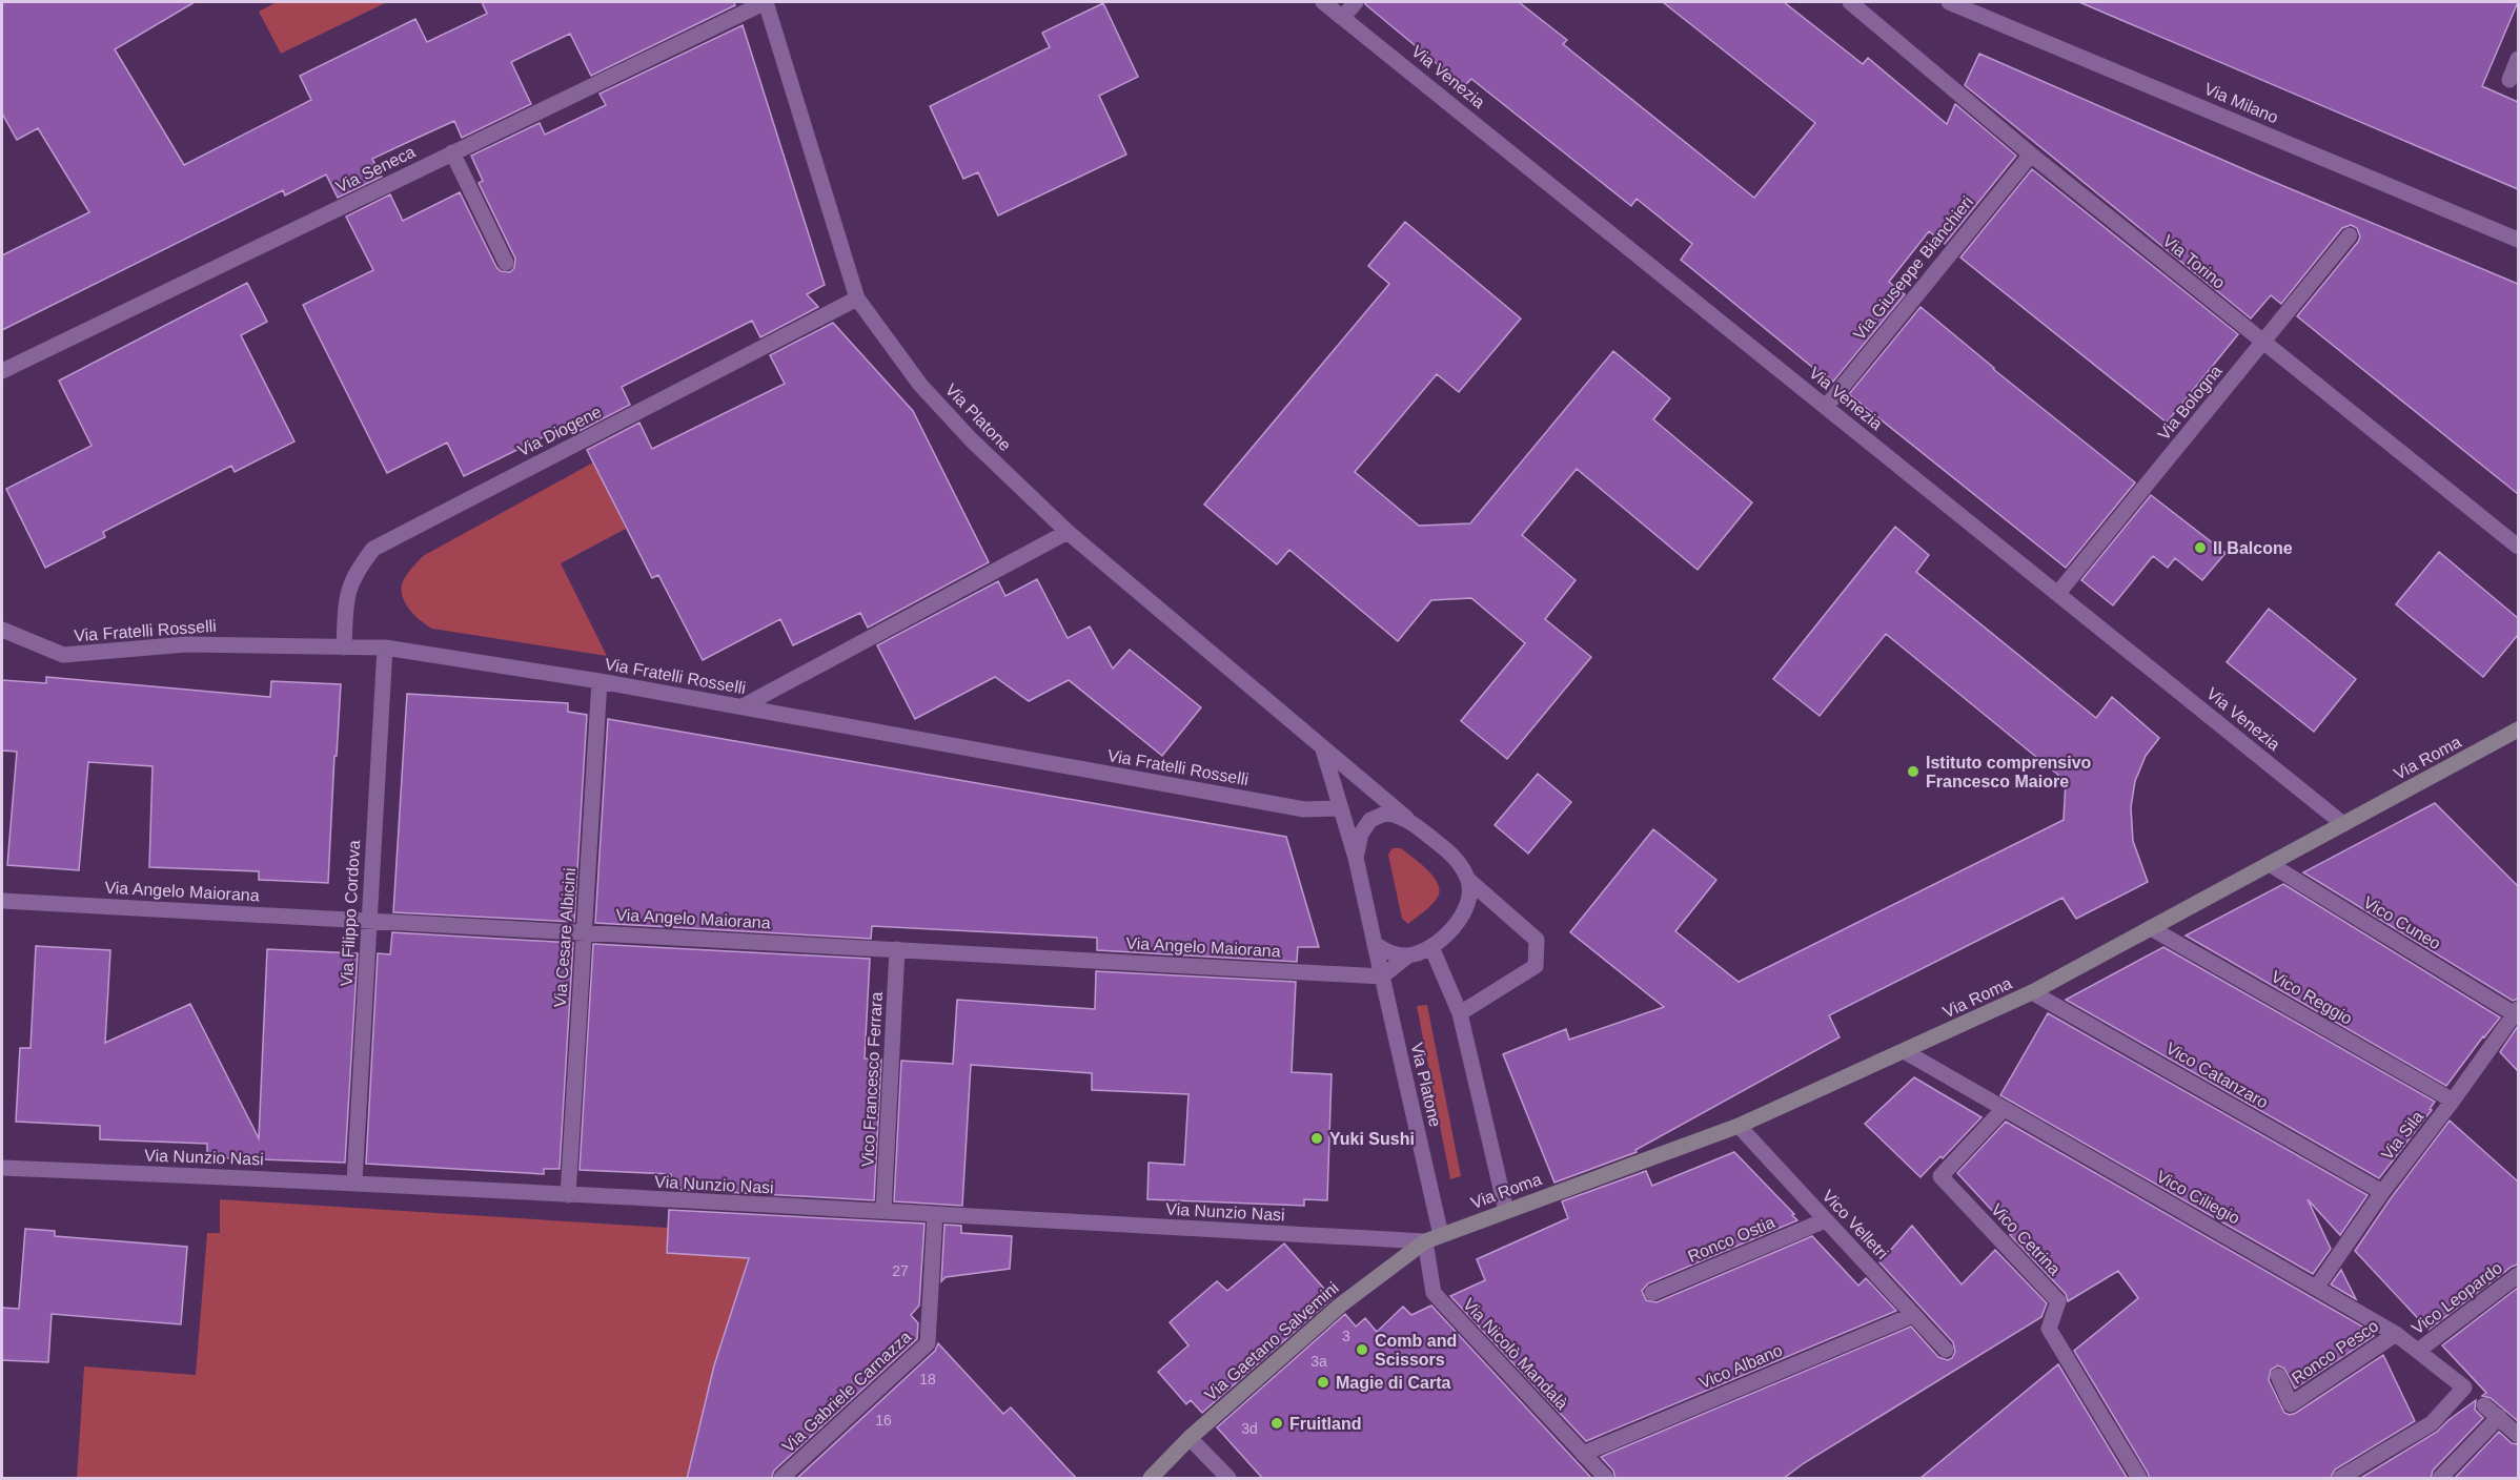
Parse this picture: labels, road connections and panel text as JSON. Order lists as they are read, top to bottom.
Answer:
{
  "streets": {
    "main road": ["Via Roma", "Via Gaetano Salvemini"],
    "street": [
      "Via Venezia",
      "Via Milano",
      "Via Seneca",
      "Via Torino",
      "Via Giuseppe Bianchieri",
      "Via Bologna",
      "Via Platone",
      "Via Diogene",
      "Via Fratelli Rosselli",
      "Via Angelo Maiorana",
      "Via Filippo Cordova",
      "Vico Cuneo",
      "Via Cesare Albicini",
      "Vico Reggio",
      "Vico Catanzaro",
      "Vico Francesco Ferrara",
      "Via Sila",
      "Via Nunzio Nasi",
      "Vico Ciliegio",
      "Vico Velletri",
      "Ronco Ostia",
      "Vico Cetrina",
      "Vico Leopardo",
      "Ronco Pesco",
      "Via Nicolò Mandalà",
      "Vico Albano",
      "Via Gabriele Carnazza"
    ]
  },
  "crossings": [
    ["Via Venezia", "Via Giuseppe Bianchieri"],
    ["Via Venezia", "Via Bologna"],
    ["Via Venezia", "Via Roma"],
    ["Via Seneca", "Via Platone"],
    ["Via Torino", "Via Giuseppe Bianchieri"],
    ["Via Torino", "Via Bologna"],
    ["Via Platone", "Via Diogene"],
    ["Via Platone", "Via Roma"],
    ["Via Platone", "Via Angelo Maiorana"],
    ["Via Diogene", "Via Fratelli Rosselli"],
    ["Via Fratelli Rosselli", "Via Filippo Cordova"],
    ["Via Fratelli Rosselli", "Via Cesare Albicini"],
    ["Via Roma", "Vico Cuneo"],
    ["Via Roma", "Vico Reggio"],
    ["Via Roma", "Vico Catanzaro"],
    ["Via Roma", "Via Nunzio Nasi"],
    ["Via Roma", "Vico Ciliegio"],
    ["Via Roma", "Vico Velletri"],
    ["Via Roma", "Via Gaetano Salvemini"],
    ["Via Roma", "Via Nicolò Mandalà"],
    ["Via Angelo Maiorana", "Via Filippo Cordova"],
    ["Via Angelo Maiorana", "Via Cesare Albicini"],
    ["Via Angelo Maiorana", "Vico Francesco Ferrara"],
    ["Via Filippo Cordova", "Via Nunzio Nasi"],
    ["Vico Cuneo", "Via Sila"],
    ["Via Cesare Albicini", "Via Nunzio Nasi"],
    ["Vico Reggio", "Via Sila"],
    ["Vico Catanzaro", "Via Sila"],
    ["Vico Francesco Ferrara", "Via Nunzio Nasi"],
    ["Via Sila", "Vico Ciliegio"],
    ["Via Nunzio Nasi", "Via Gaetano Salvemini"],
    ["Via Nunzio Nasi", "Via Nicolò Mandalà"],
    ["Via Nunzio Nasi", "Via Gabriele Carnazza"],
    ["Vico Ciliegio", "Vico Cetrina"],
    ["Vico Ciliegio", "Vico Leopardo"],
    ["Vico Ciliegio", "Ronco Pesco"],
    ["Vico Velletri", "Ronco Ostia"],
    ["Vico Velletri", "Vico Albano"],
    ["Via Gaetano Salvemini", "Via Nicolò Mandalà"],
    ["Via Nicolò Mandalà", "Vico Albano"]
  ],
  "places": [
    "Il Balcone",
    "Istituto comprensivo Francesco Maiore",
    "Yuki Sushi",
    "Comb and Scissors",
    "Magie di Carta",
    "Fruitland"
  ],
  "house_numbers": [
    "27",
    "3",
    "3a",
    "18",
    "16",
    "3d"
  ]
}
